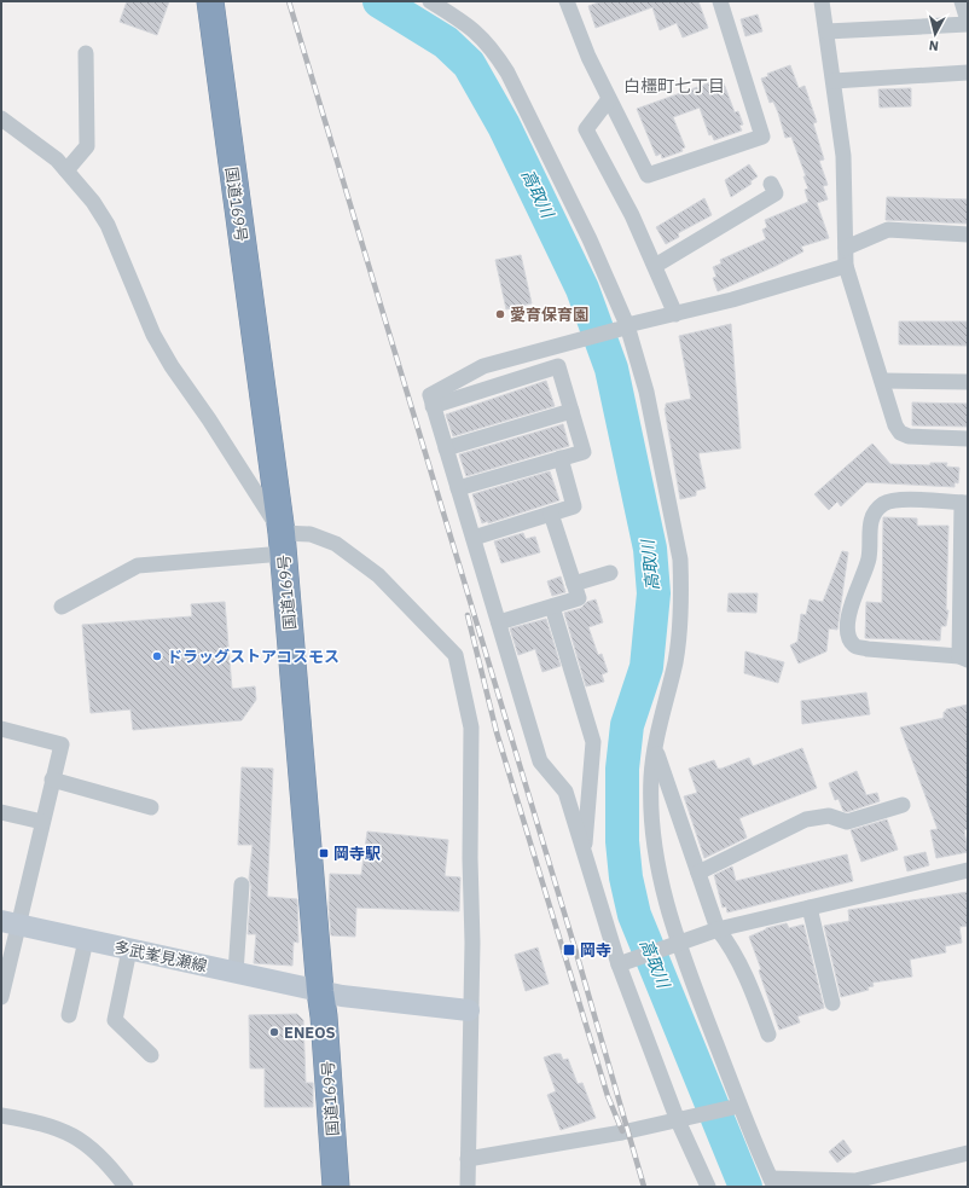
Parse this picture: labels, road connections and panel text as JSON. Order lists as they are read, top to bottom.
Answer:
{
  "streets": {
    "highway": ["国道169号"],
    "main road": ["多武峯見瀬線"]
  },
  "crossings": [
    ["国道169号", "多武峯見瀬線"]
  ],
  "districts": ["白橿町七丁目"],
  "water": ["高取川"],
  "places": {
    "other": ["愛育保育園", "ドラッグストアコスモス", "ENEOS"],
    "transit": ["岡寺駅", "岡寺"]
  },
  "north": "bottom"
}
